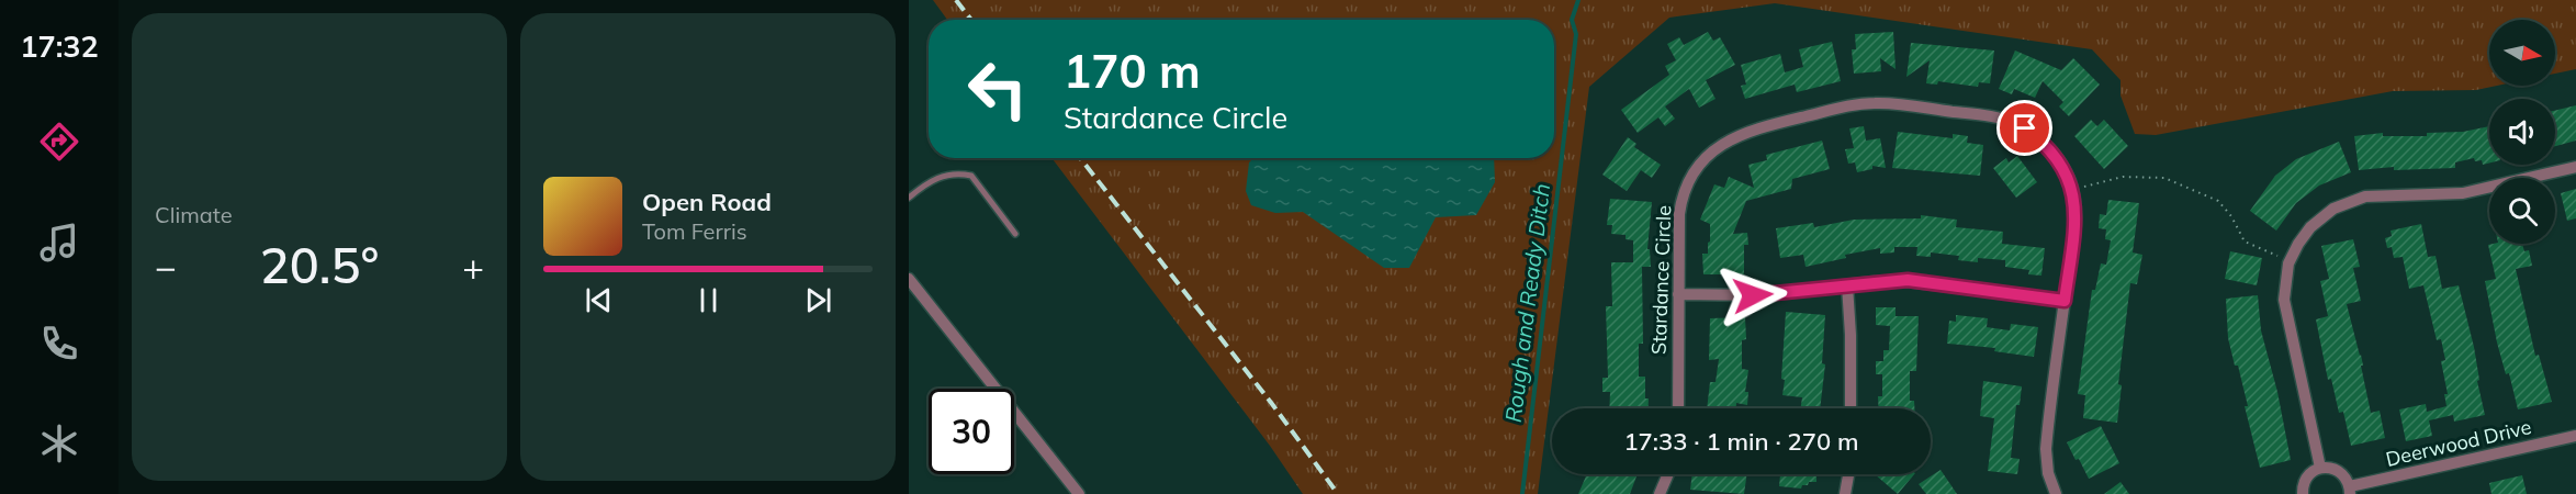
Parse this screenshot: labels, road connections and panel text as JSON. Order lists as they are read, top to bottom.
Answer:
{
  "streets": {
    "street": ["Stardance Circle", "Deerwood Drive"]
  },
  "water": ["Rough and Ready Ditch"],
  "north": "right",
  "page": {
    "tabs": "17:32",
    "tile": "Climate",
    "turn": ["170 m", "Stardance Circle"],
    "song": ["Open Road", "Tom Ferris"],
    "heat": ["−", "20.5°", "+"],
    "limit": "30",
    "trip": "17:33 · 1 min · 270 m"
  }
}
